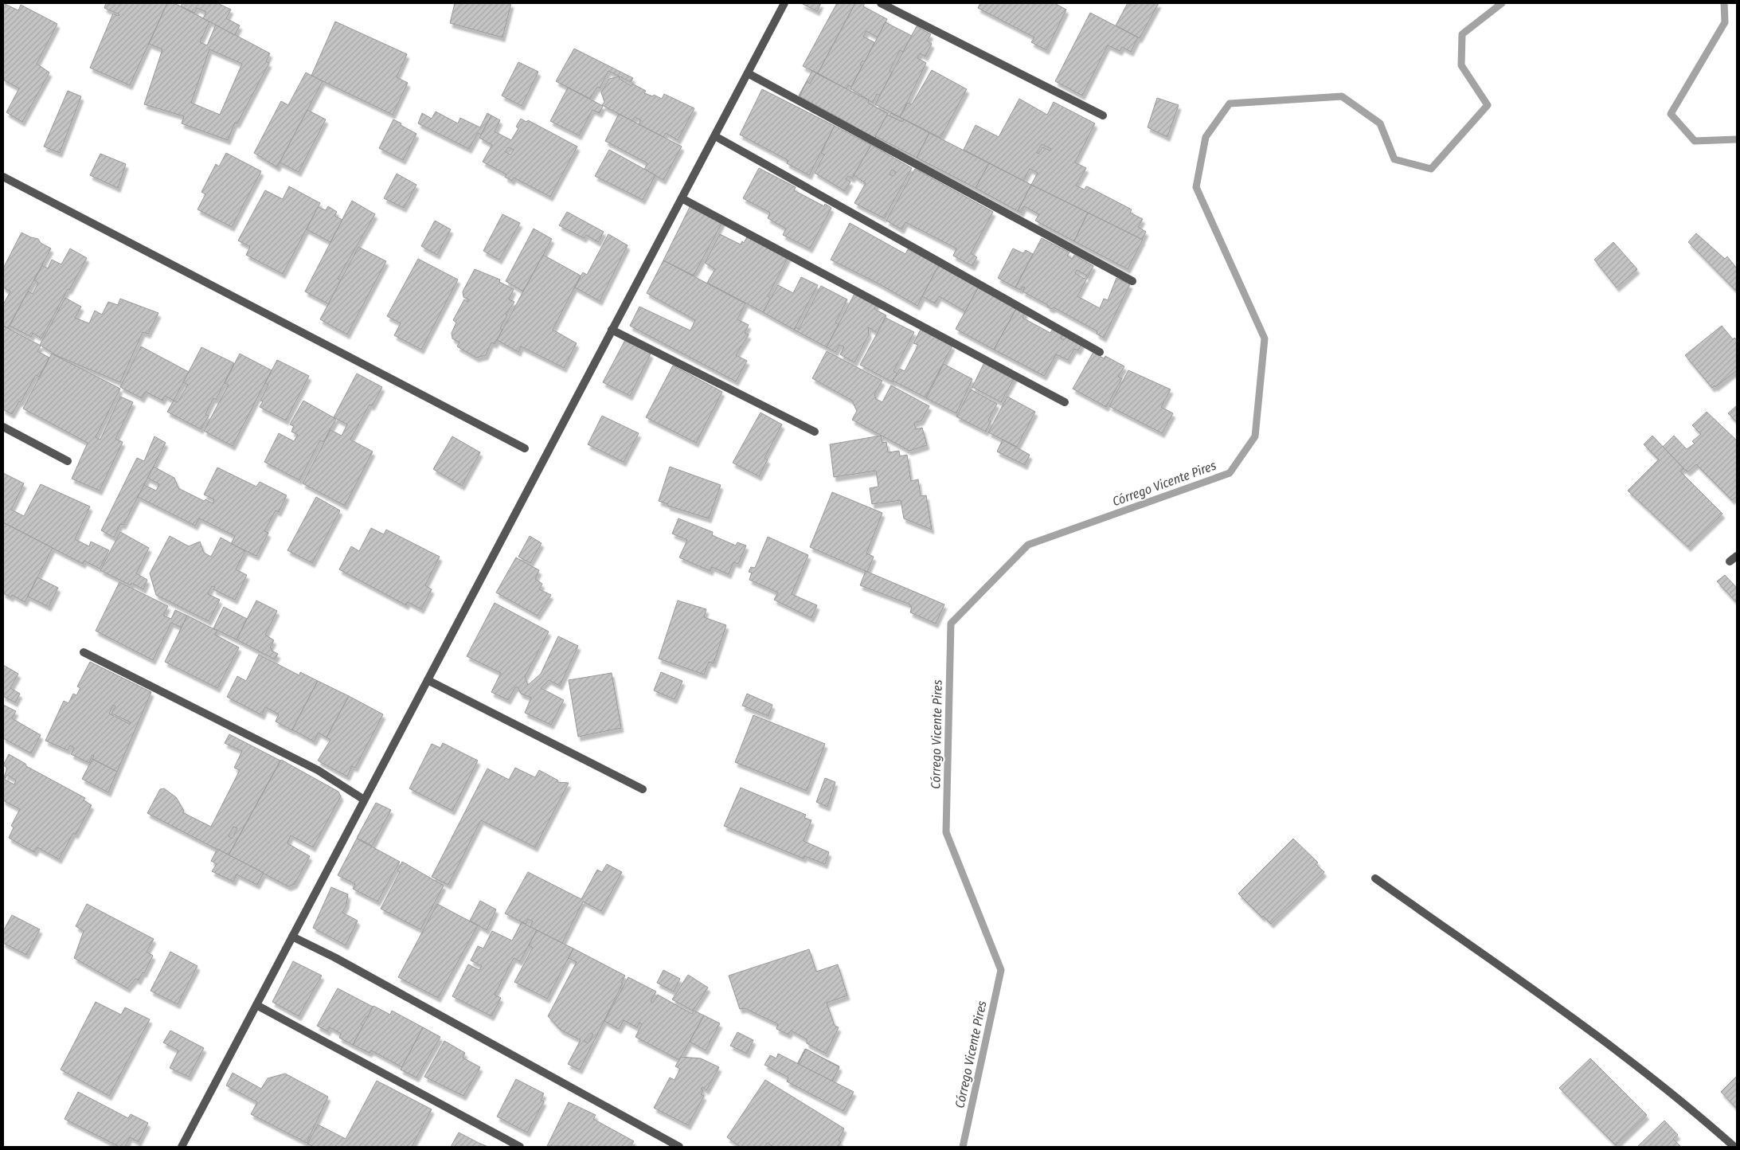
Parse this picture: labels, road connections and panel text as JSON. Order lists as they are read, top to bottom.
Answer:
{
  "water": ["Córrego Vicente Pires"]
}
